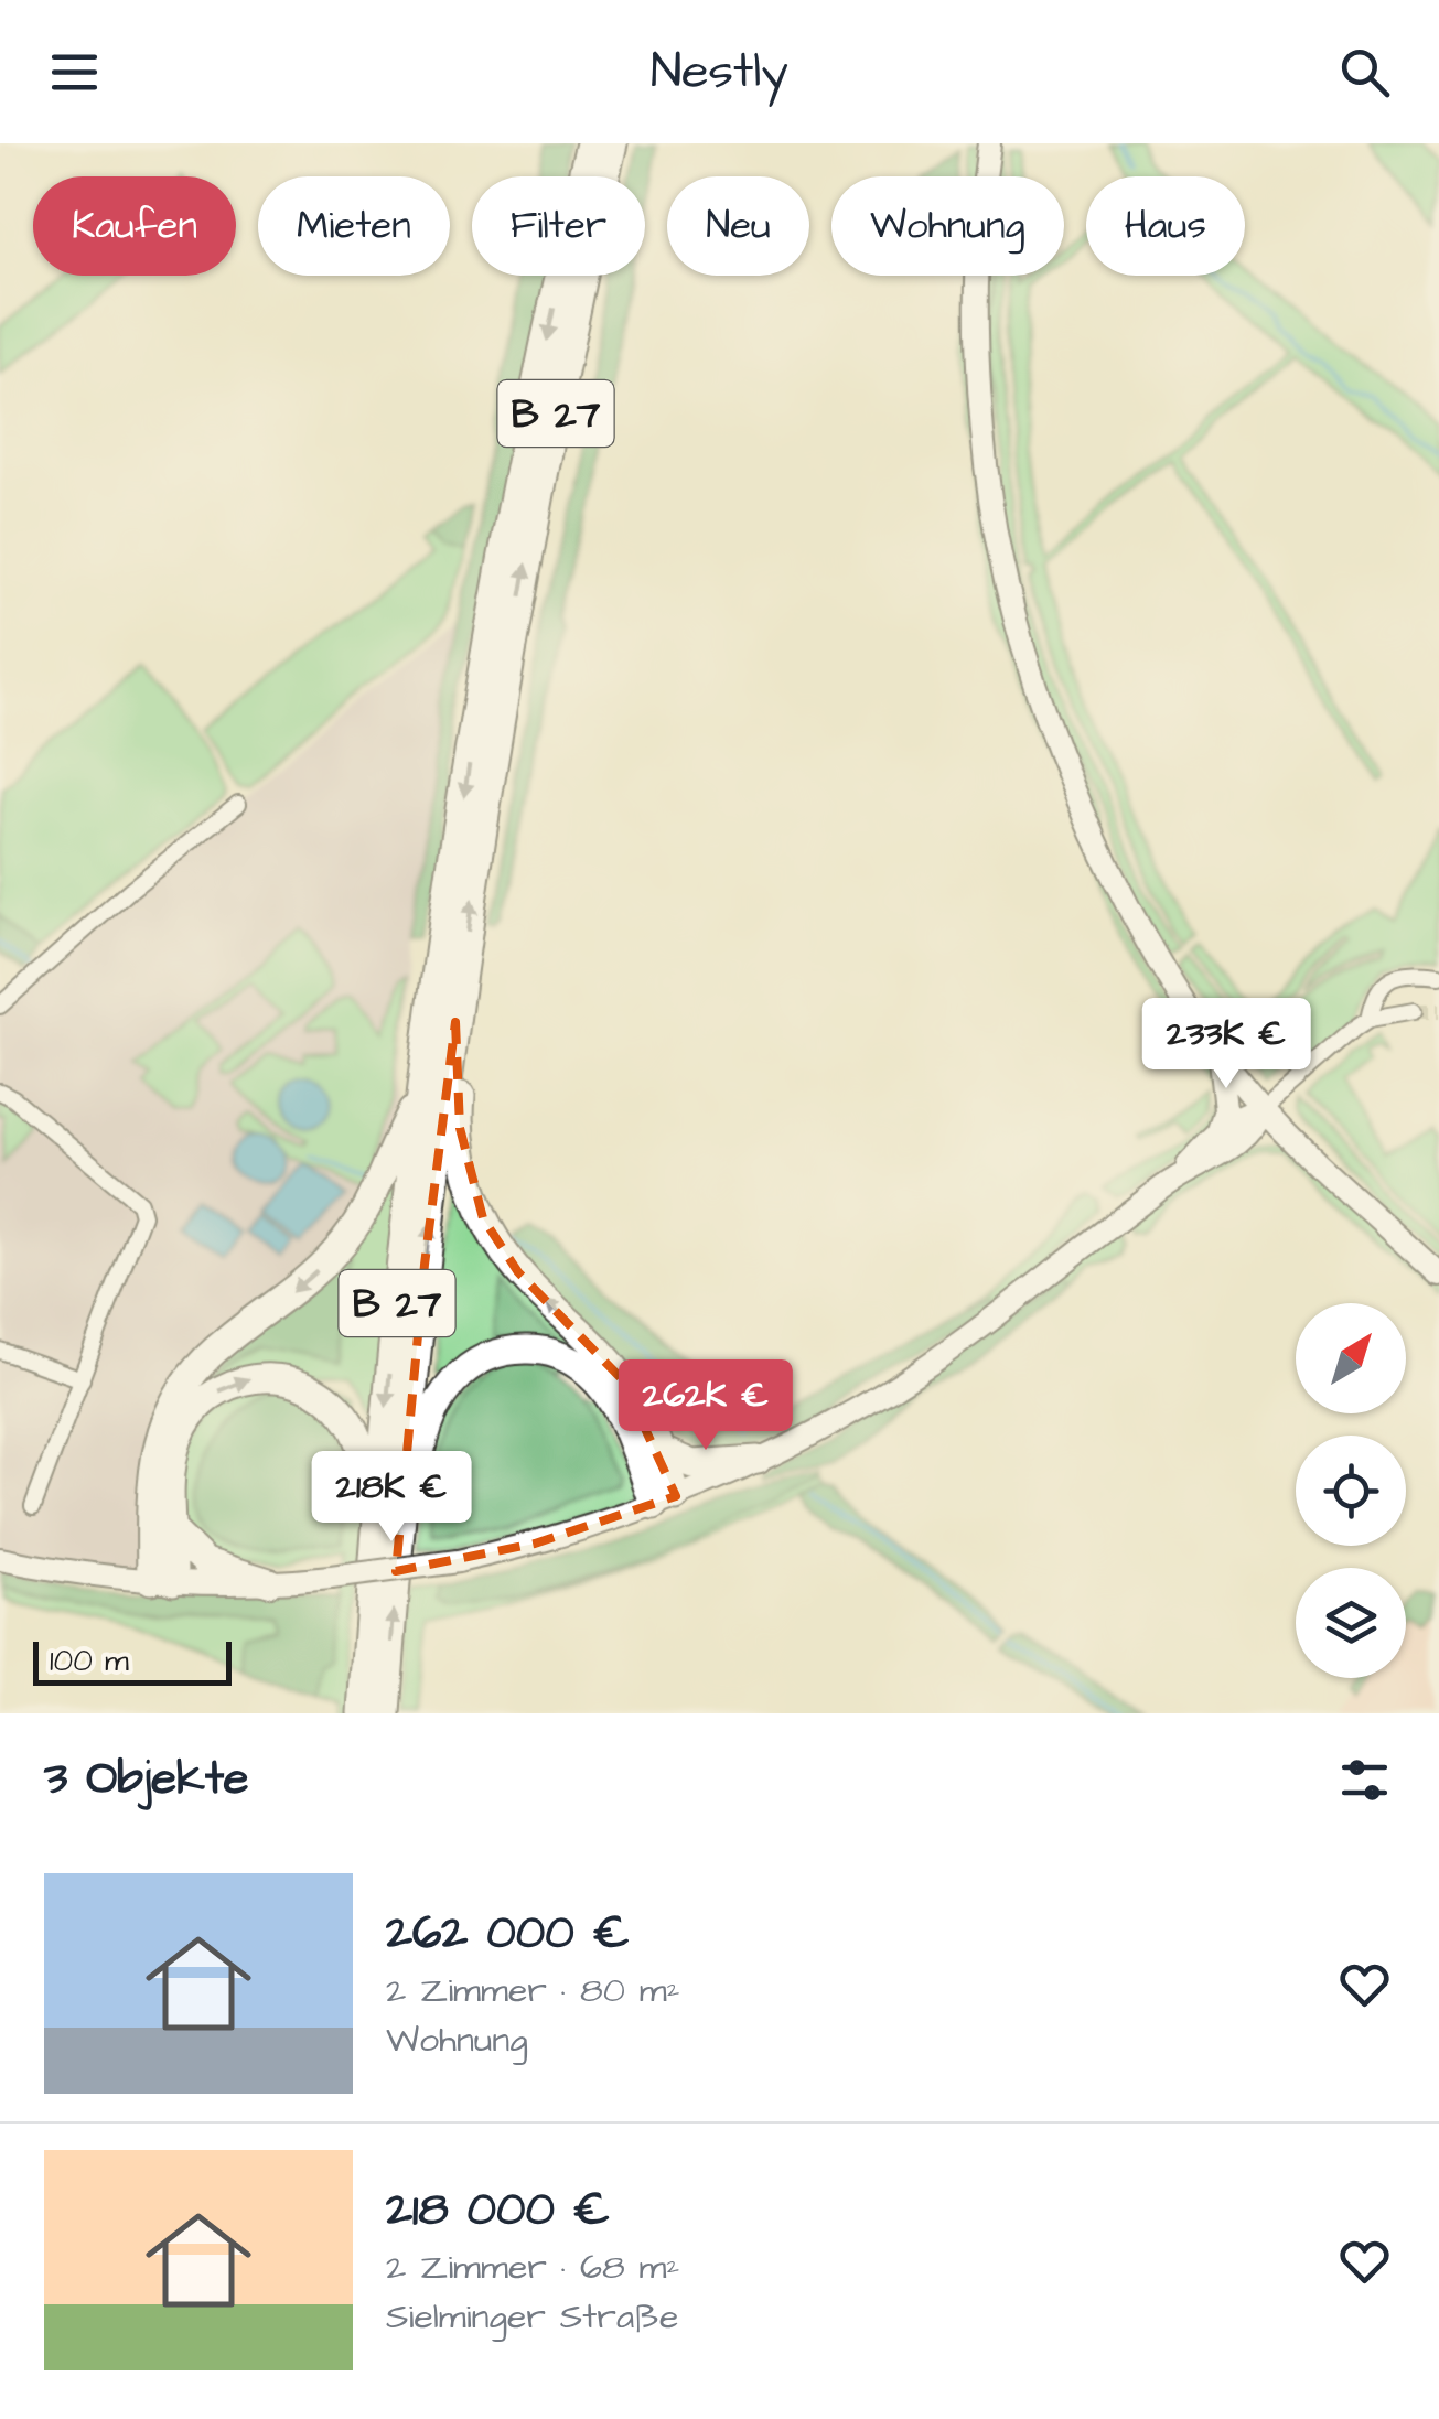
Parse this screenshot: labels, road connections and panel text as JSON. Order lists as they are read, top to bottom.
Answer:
{
  "streets": {
    "highway": ["B 27"]
  },
  "scale_bar": "100 m",
  "north": "top right",
  "page": {
    "header": "Nestly",
    "chip": [
      "Kaufen",
      "Mieten",
      "Filter",
      "Neu",
      "Wohnung",
      "Haus"
    ],
    "price": ["233K €", "262K €", "218K €"],
    "scale": "100 m",
    "heading": "3 Objekte",
    "list": [
      {
        "name": "262 000 €",
        "note": "2 Zimmer · 80 m² · Wohnung"
      },
      {
        "name": "218 000 €",
        "note": "2 Zimmer · 68 m² · Sielminger Straße"
      }
    ]
  }
}
